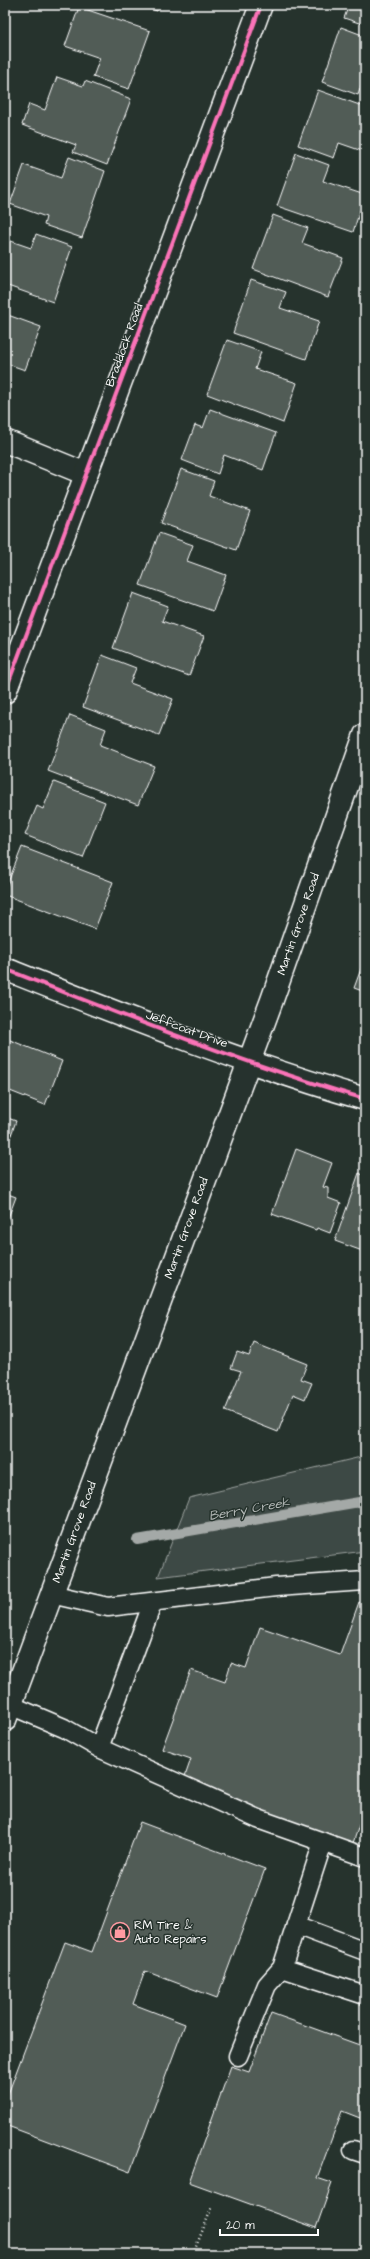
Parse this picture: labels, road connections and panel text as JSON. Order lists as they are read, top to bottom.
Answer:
{
  "streets": {
    "street": ["Braddock Road", "Martin Grove Road", "Jeffcoat Drive"]
  },
  "crossings": [
    ["Martin Grove Road", "Jeffcoat Drive"]
  ],
  "water": ["Berry Creek"],
  "places": {
    "shop": ["RM Tire & Auto Repairs"]
  },
  "scale_bar": "20 m"
}
